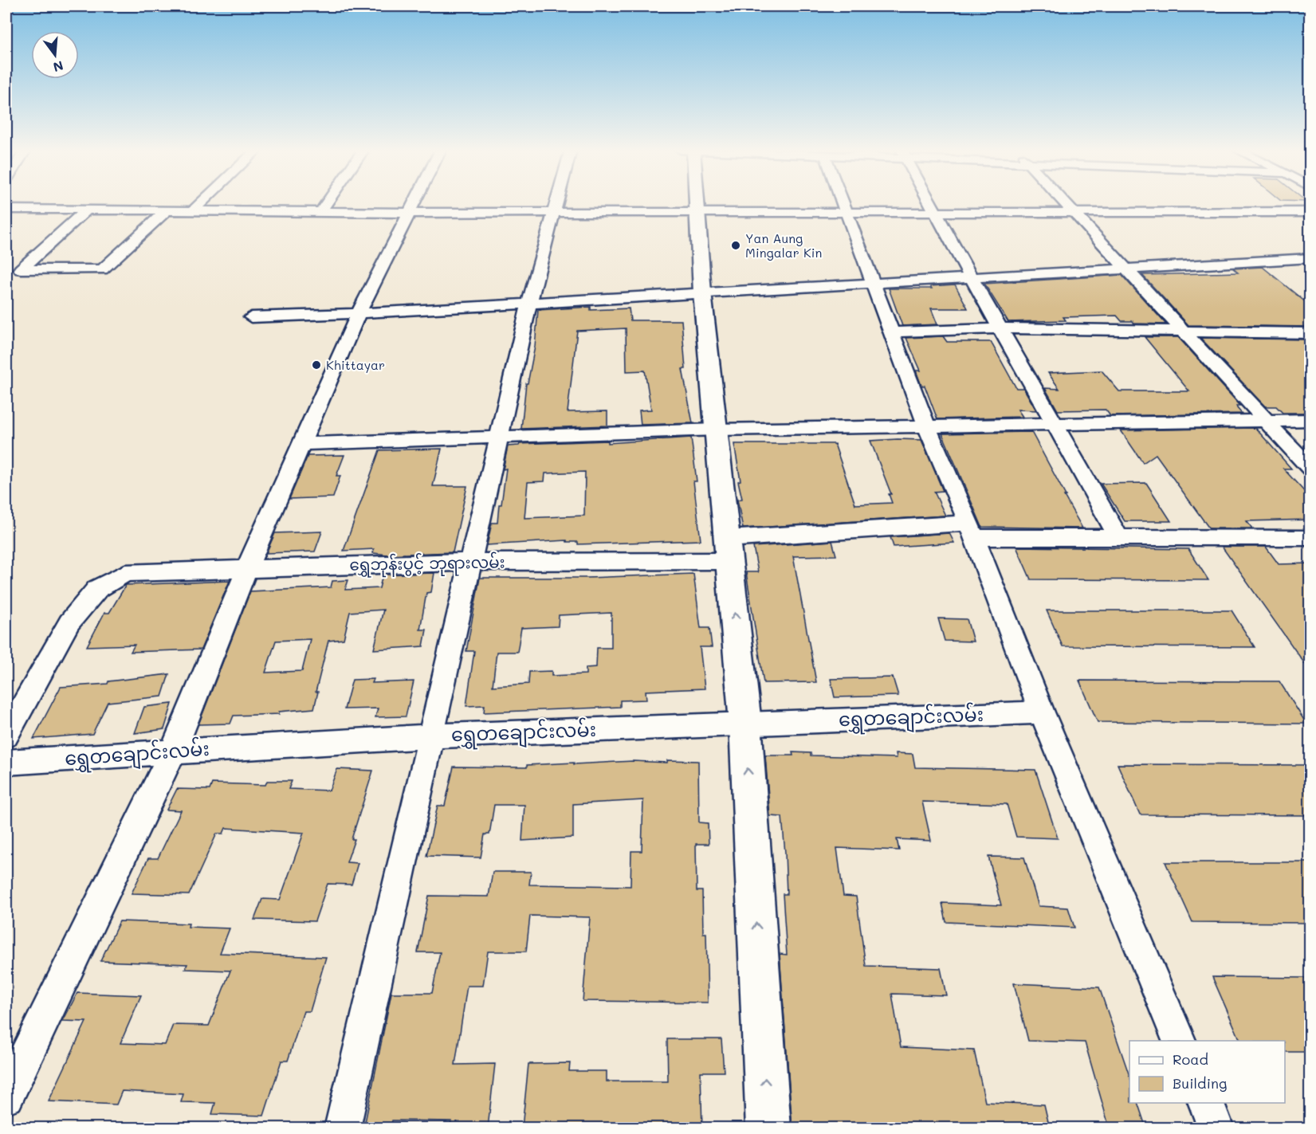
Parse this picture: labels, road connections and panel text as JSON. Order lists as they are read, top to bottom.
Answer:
{
  "streets": {
    "street": ["ရွှေဘုန်းပွင့် ဘုရားလမ်း", "ရွှေတချောင်းလမ်း"]
  },
  "places": ["Yan Aung Mingalar Kin", "Khittayar"],
  "legend": ["Road", "Building"],
  "north": "bottom"
}
